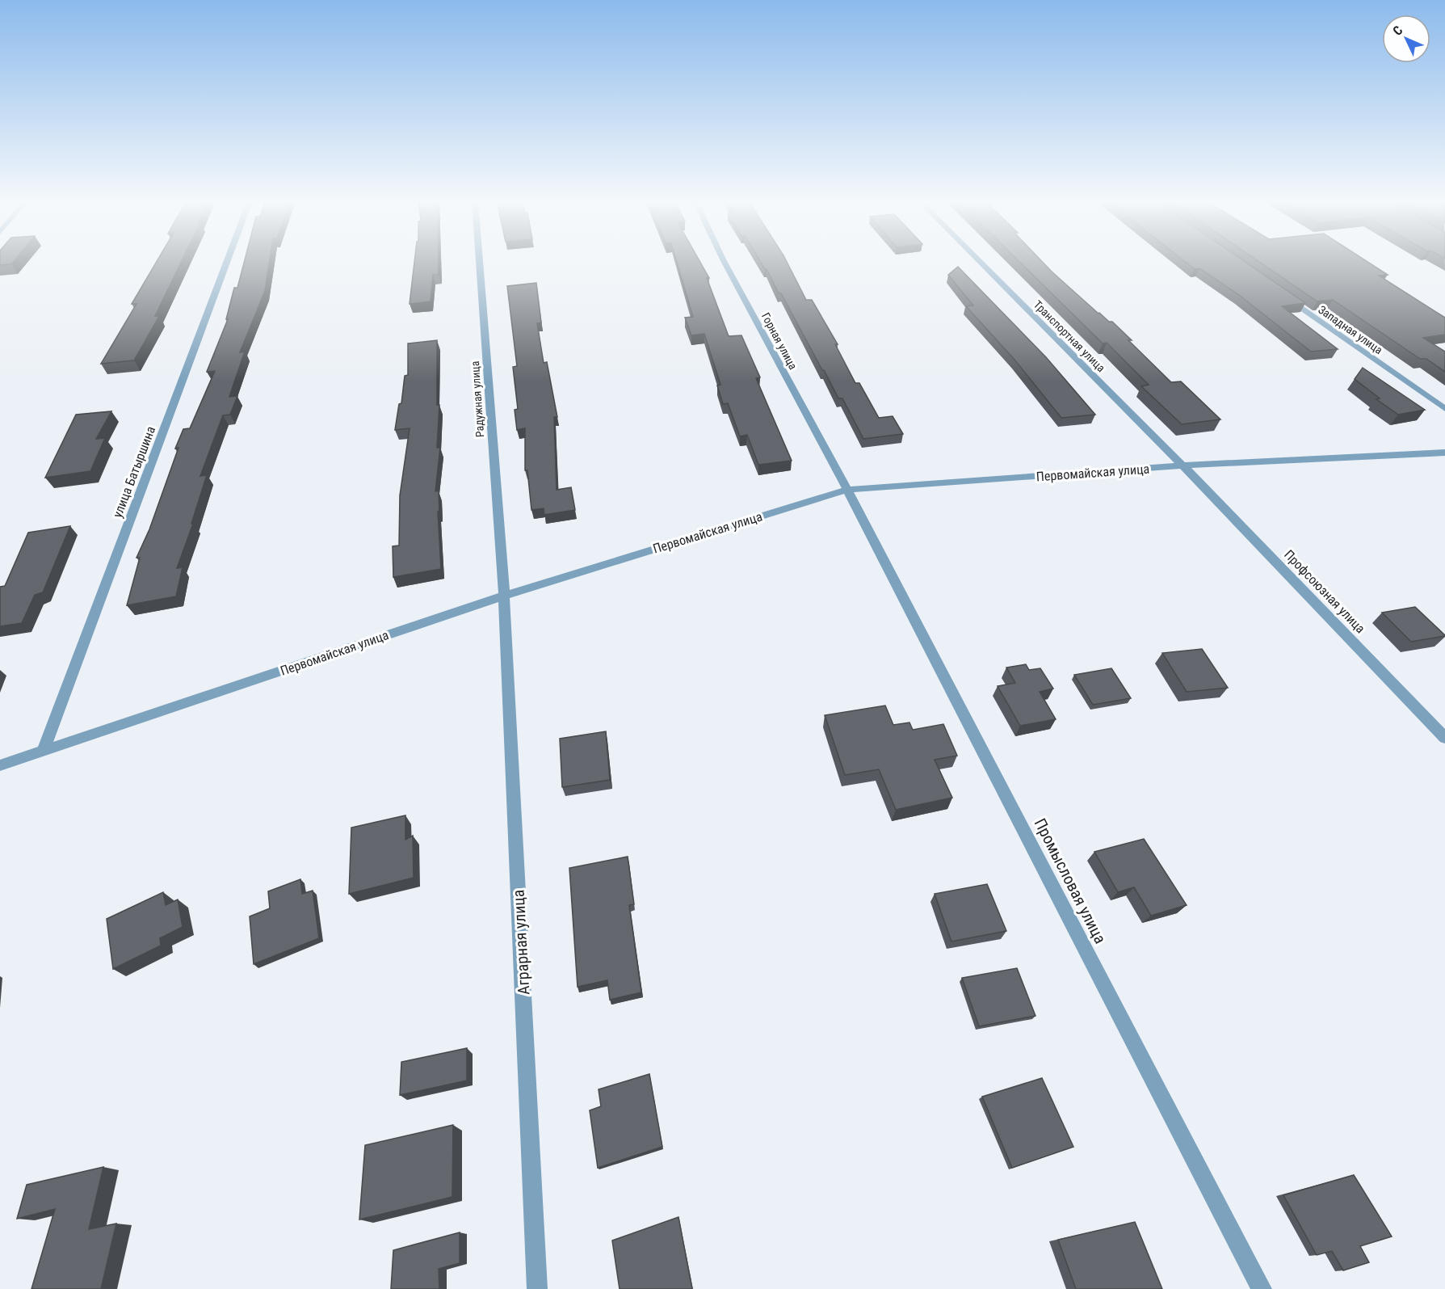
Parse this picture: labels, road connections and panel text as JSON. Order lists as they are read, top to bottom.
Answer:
{
  "streets": {
    "street": [
      "Западная улица",
      "Транспортная улица",
      "Горная улица",
      "Радужная улица",
      "улица Батыршина",
      "Первомайская улица",
      "Профсоюзная улица",
      "Промысловая улица",
      "Аграрная улица"
    ]
  },
  "crossings": [
    ["Транспортная улица", "Первомайская улица"],
    ["Транспортная улица", "Профсоюзная улица"],
    ["Горная улица", "Первомайская улица"],
    ["Горная улица", "Промысловая улица"],
    ["Радужная улица", "Первомайская улица"],
    ["Радужная улица", "Аграрная улица"],
    ["улица Батыршина", "Первомайская улица"],
    ["Первомайская улица", "Профсоюзная улица"],
    ["Первомайская улица", "Промысловая улица"],
    ["Первомайская улица", "Аграрная улица"]
  ],
  "north": "top left"
}
